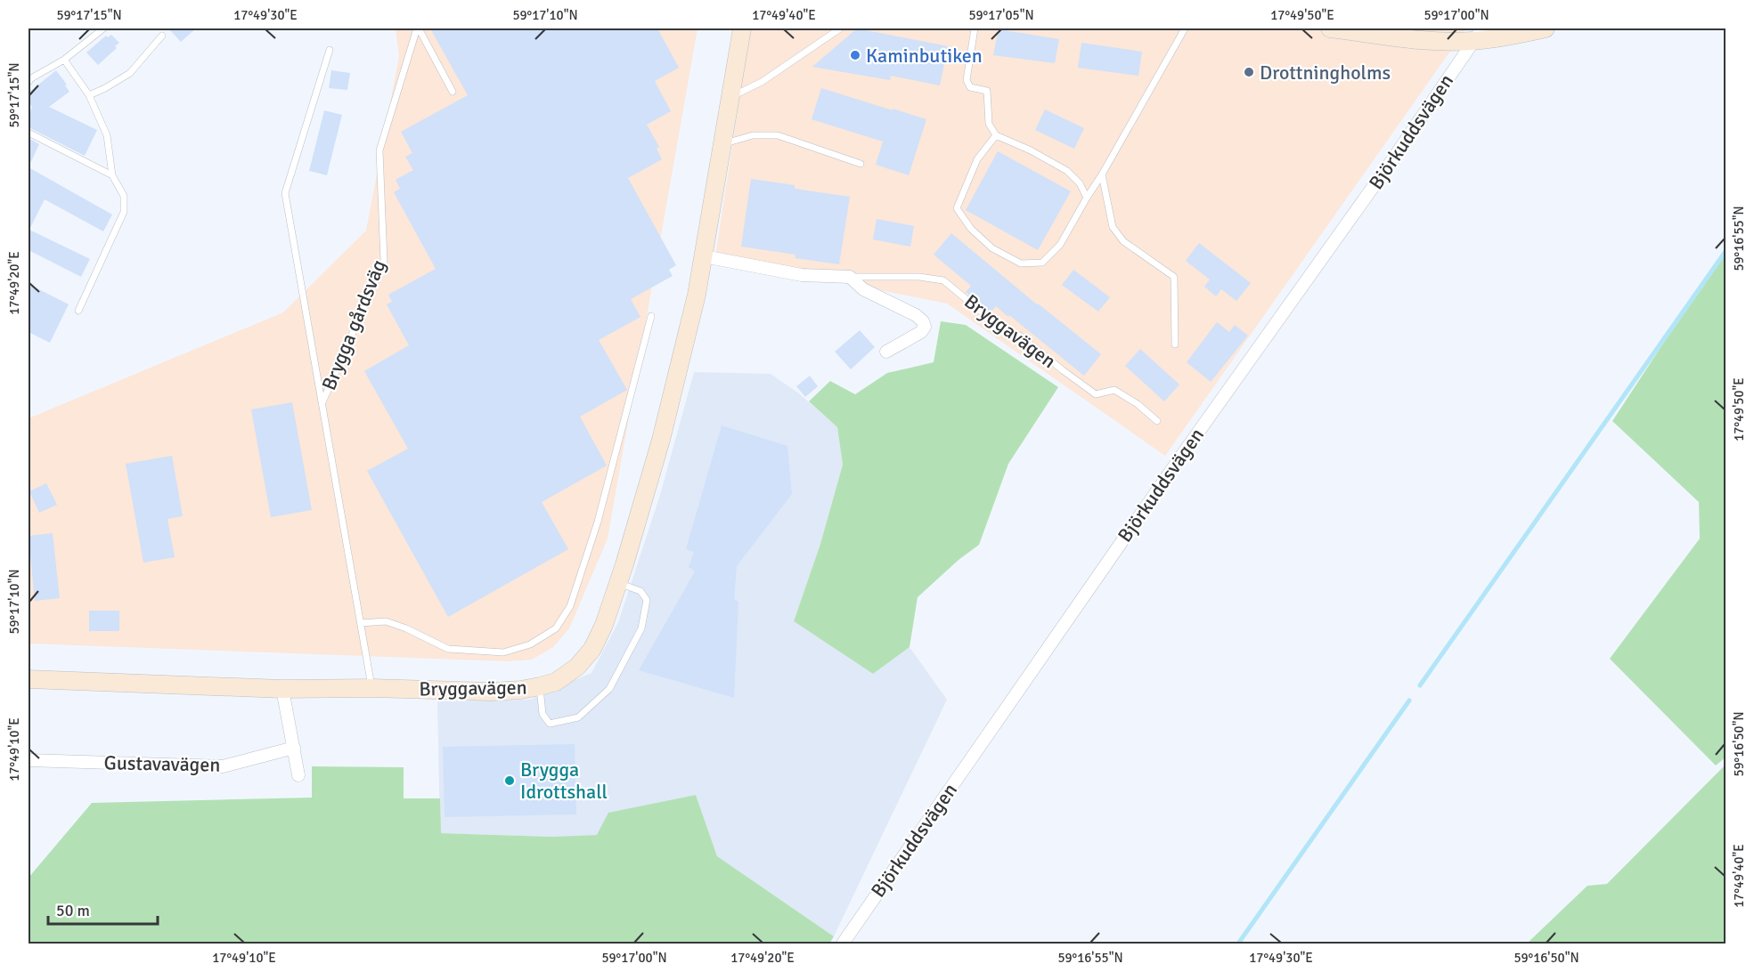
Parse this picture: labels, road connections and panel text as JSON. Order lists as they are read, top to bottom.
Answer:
{
  "streets": {
    "main road": ["Bryggavägen"],
    "street": ["Björkuddsvägen", "Gustavavägen"],
    "lane": ["Brygga gårdsväg"]
  },
  "crossings": [
    ["Brygga gårdsväg", "Bryggavägen"]
  ],
  "places": ["Kaminbutiken", "Drottningholms", "Brygga Idrottshall"],
  "scale_bar": "50 m",
  "coordinates": [
    "59°17'15\"N",
    "17°49'30\"E",
    "59°17'10\"N",
    "17°49'40\"E",
    "59°17'05\"N",
    "17°49'50\"E",
    "59°17'00\"N",
    "59°16'55\"N",
    "17°49'20\"E",
    "59°16'50\"N",
    "17°49'10\"E"
  ]
}
